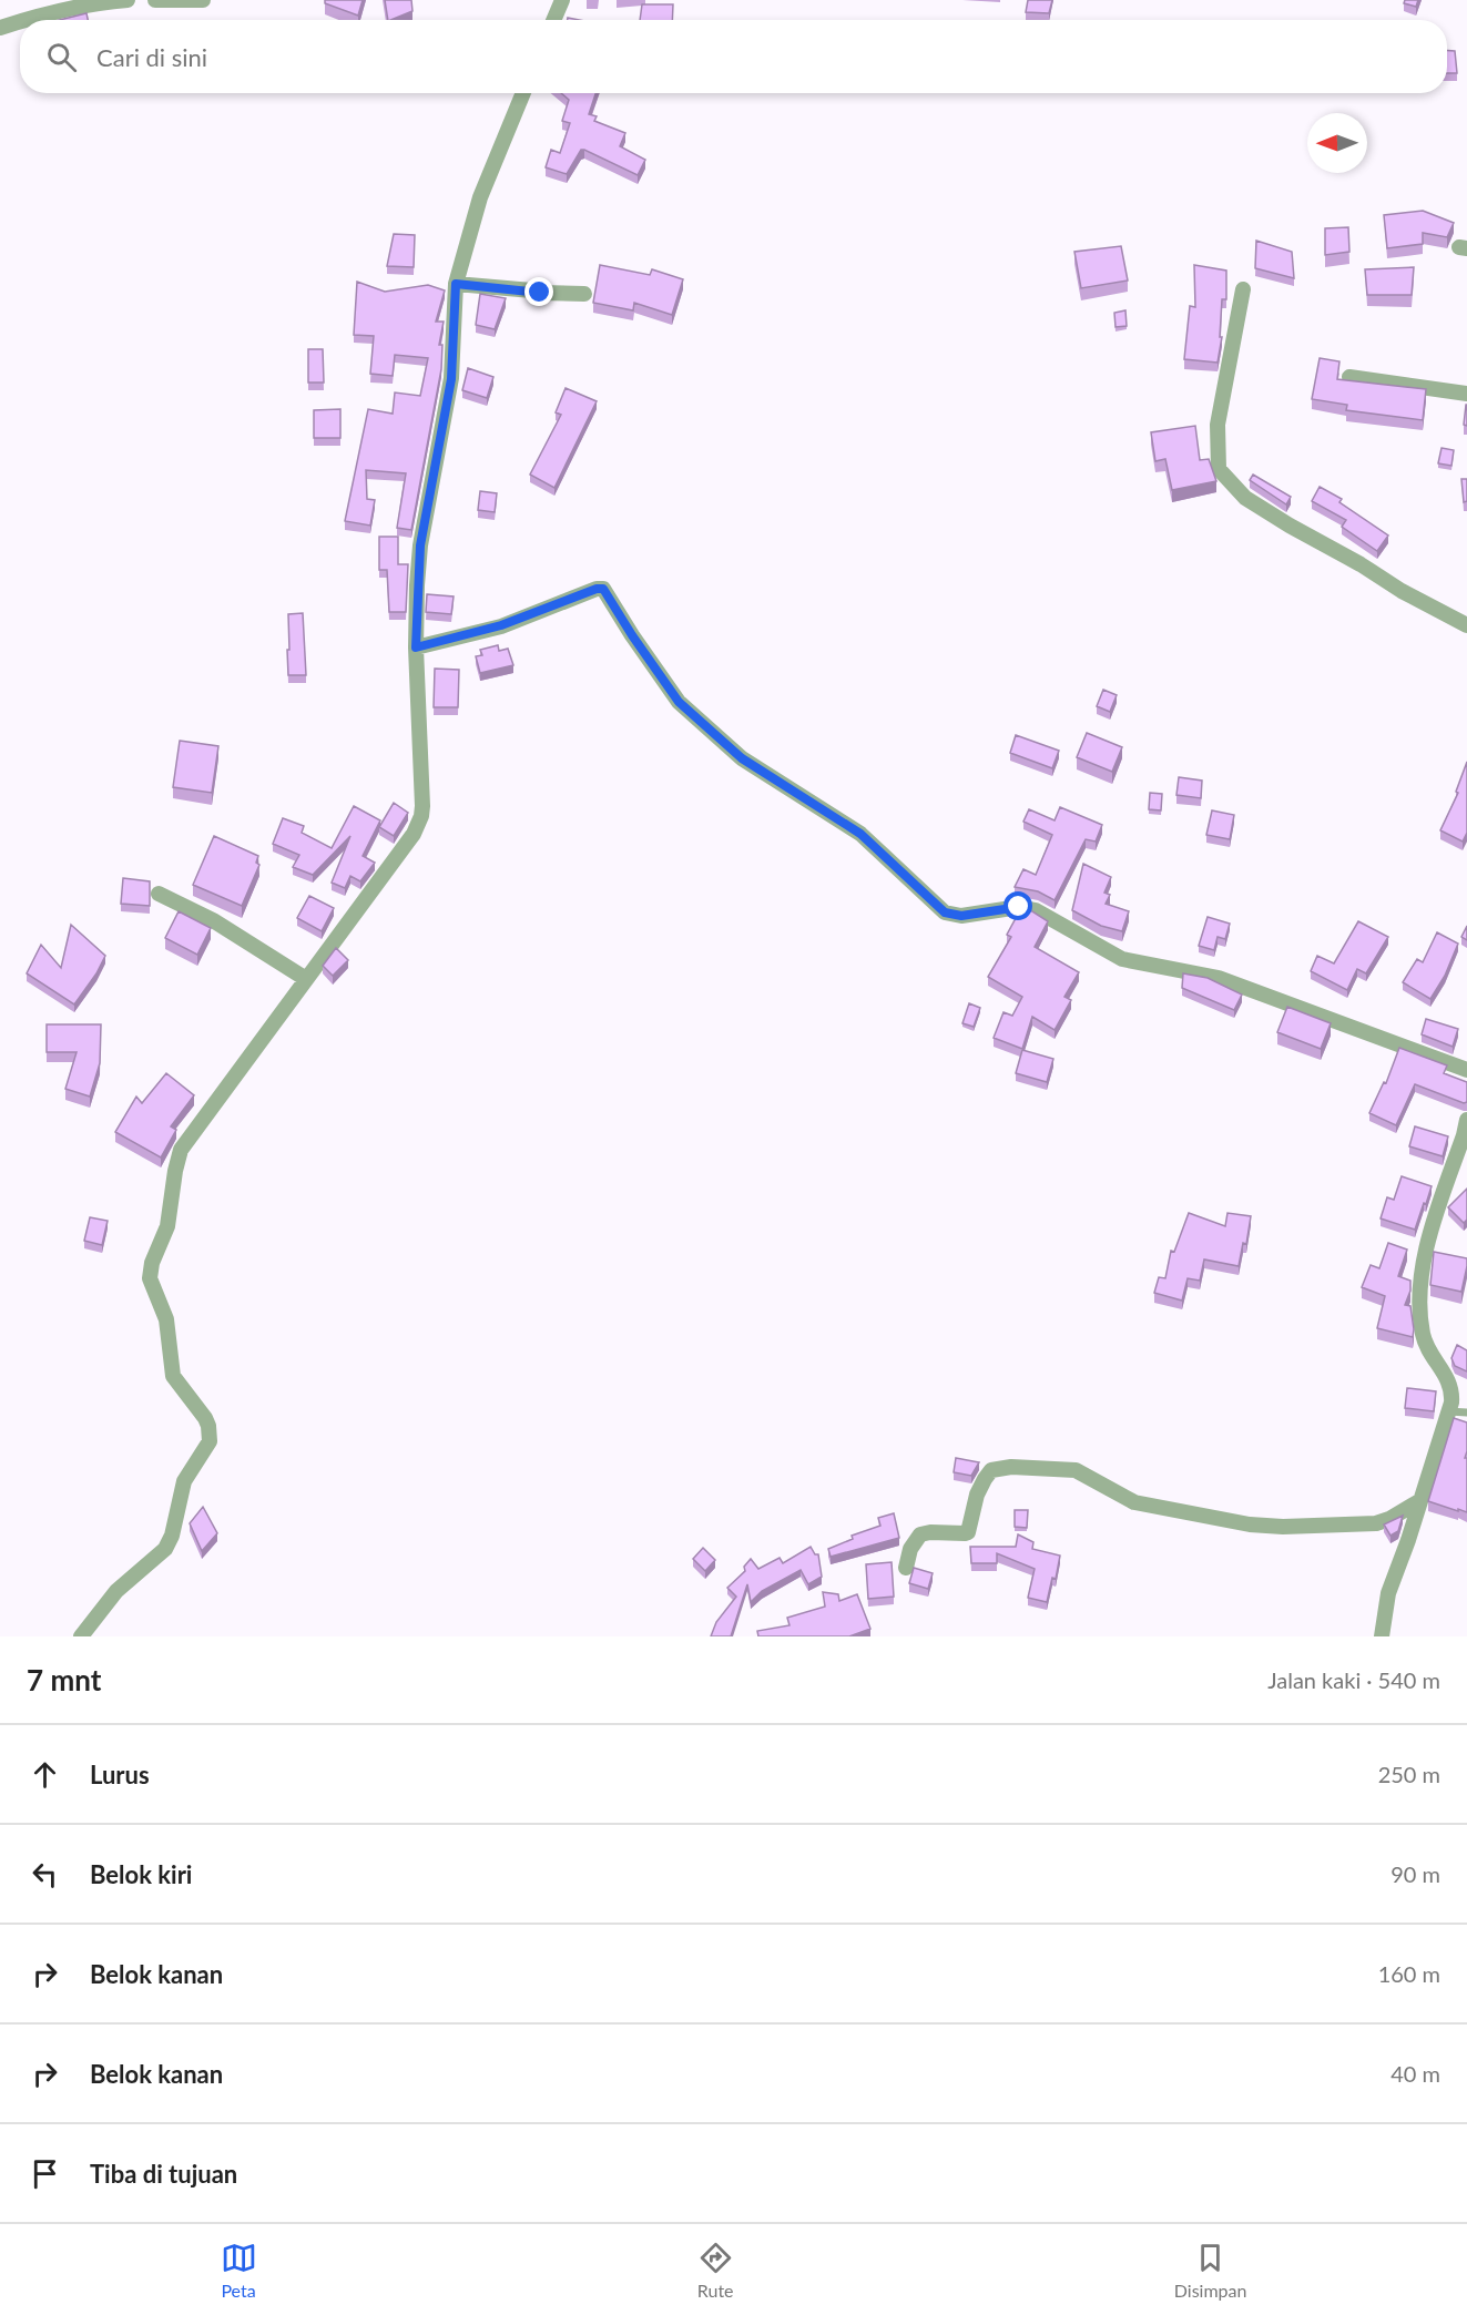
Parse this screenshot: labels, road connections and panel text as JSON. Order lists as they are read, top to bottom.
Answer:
{
  "north": "left",
  "page": {
    "search": "Cari di sini",
    "heading": ["7 mnt", "Jalan kaki · 540 m"],
    "list": [
      ["Lurus", "250 m"],
      ["Belok kiri", "90 m"],
      ["Belok kanan", "160 m"],
      ["Belok kanan", "40 m"],
      "Tiba di tujuan"
    ],
    "nav": ["Peta", "Rute", "Disimpan"]
  }
}
